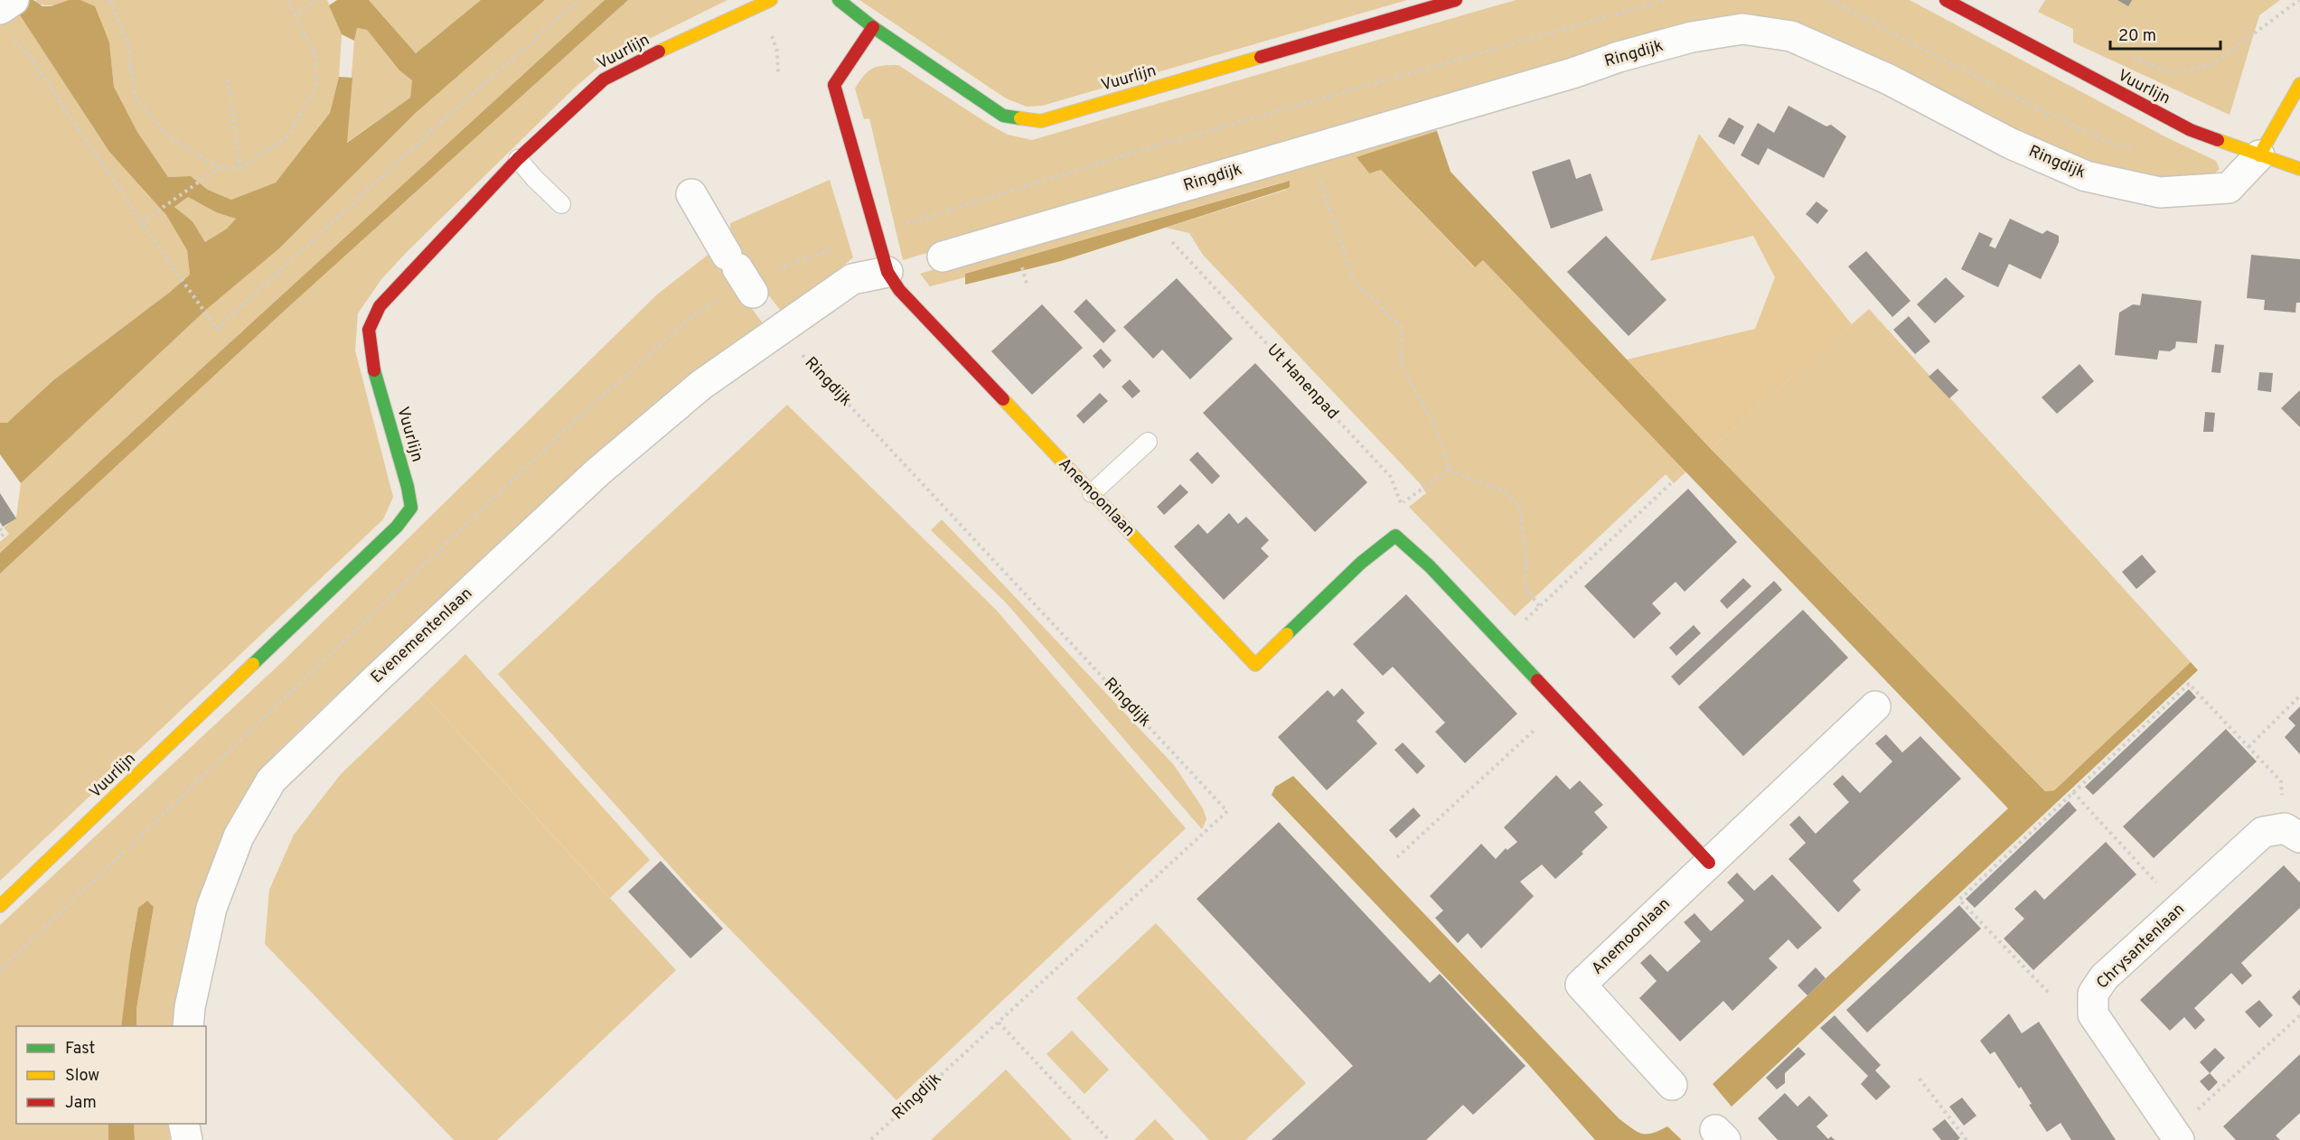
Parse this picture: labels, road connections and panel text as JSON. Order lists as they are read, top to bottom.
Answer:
{
  "streets": {
    "street": [
      "Vuurlijn",
      "Ringdijk",
      "Anemoonlaan",
      "Evenementenlaan",
      "Chrysantenlaan"
    ],
    "path": ["Ut Hanenpad"]
  },
  "crossings": [
    ["Vuurlijn", "Ringdijk"],
    ["Vuurlijn", "Anemoonlaan"],
    ["Ringdijk", "Evenementenlaan"]
  ],
  "legend": ["Fast", "Slow", "Jam"],
  "scale_bar": "20 m"
}
